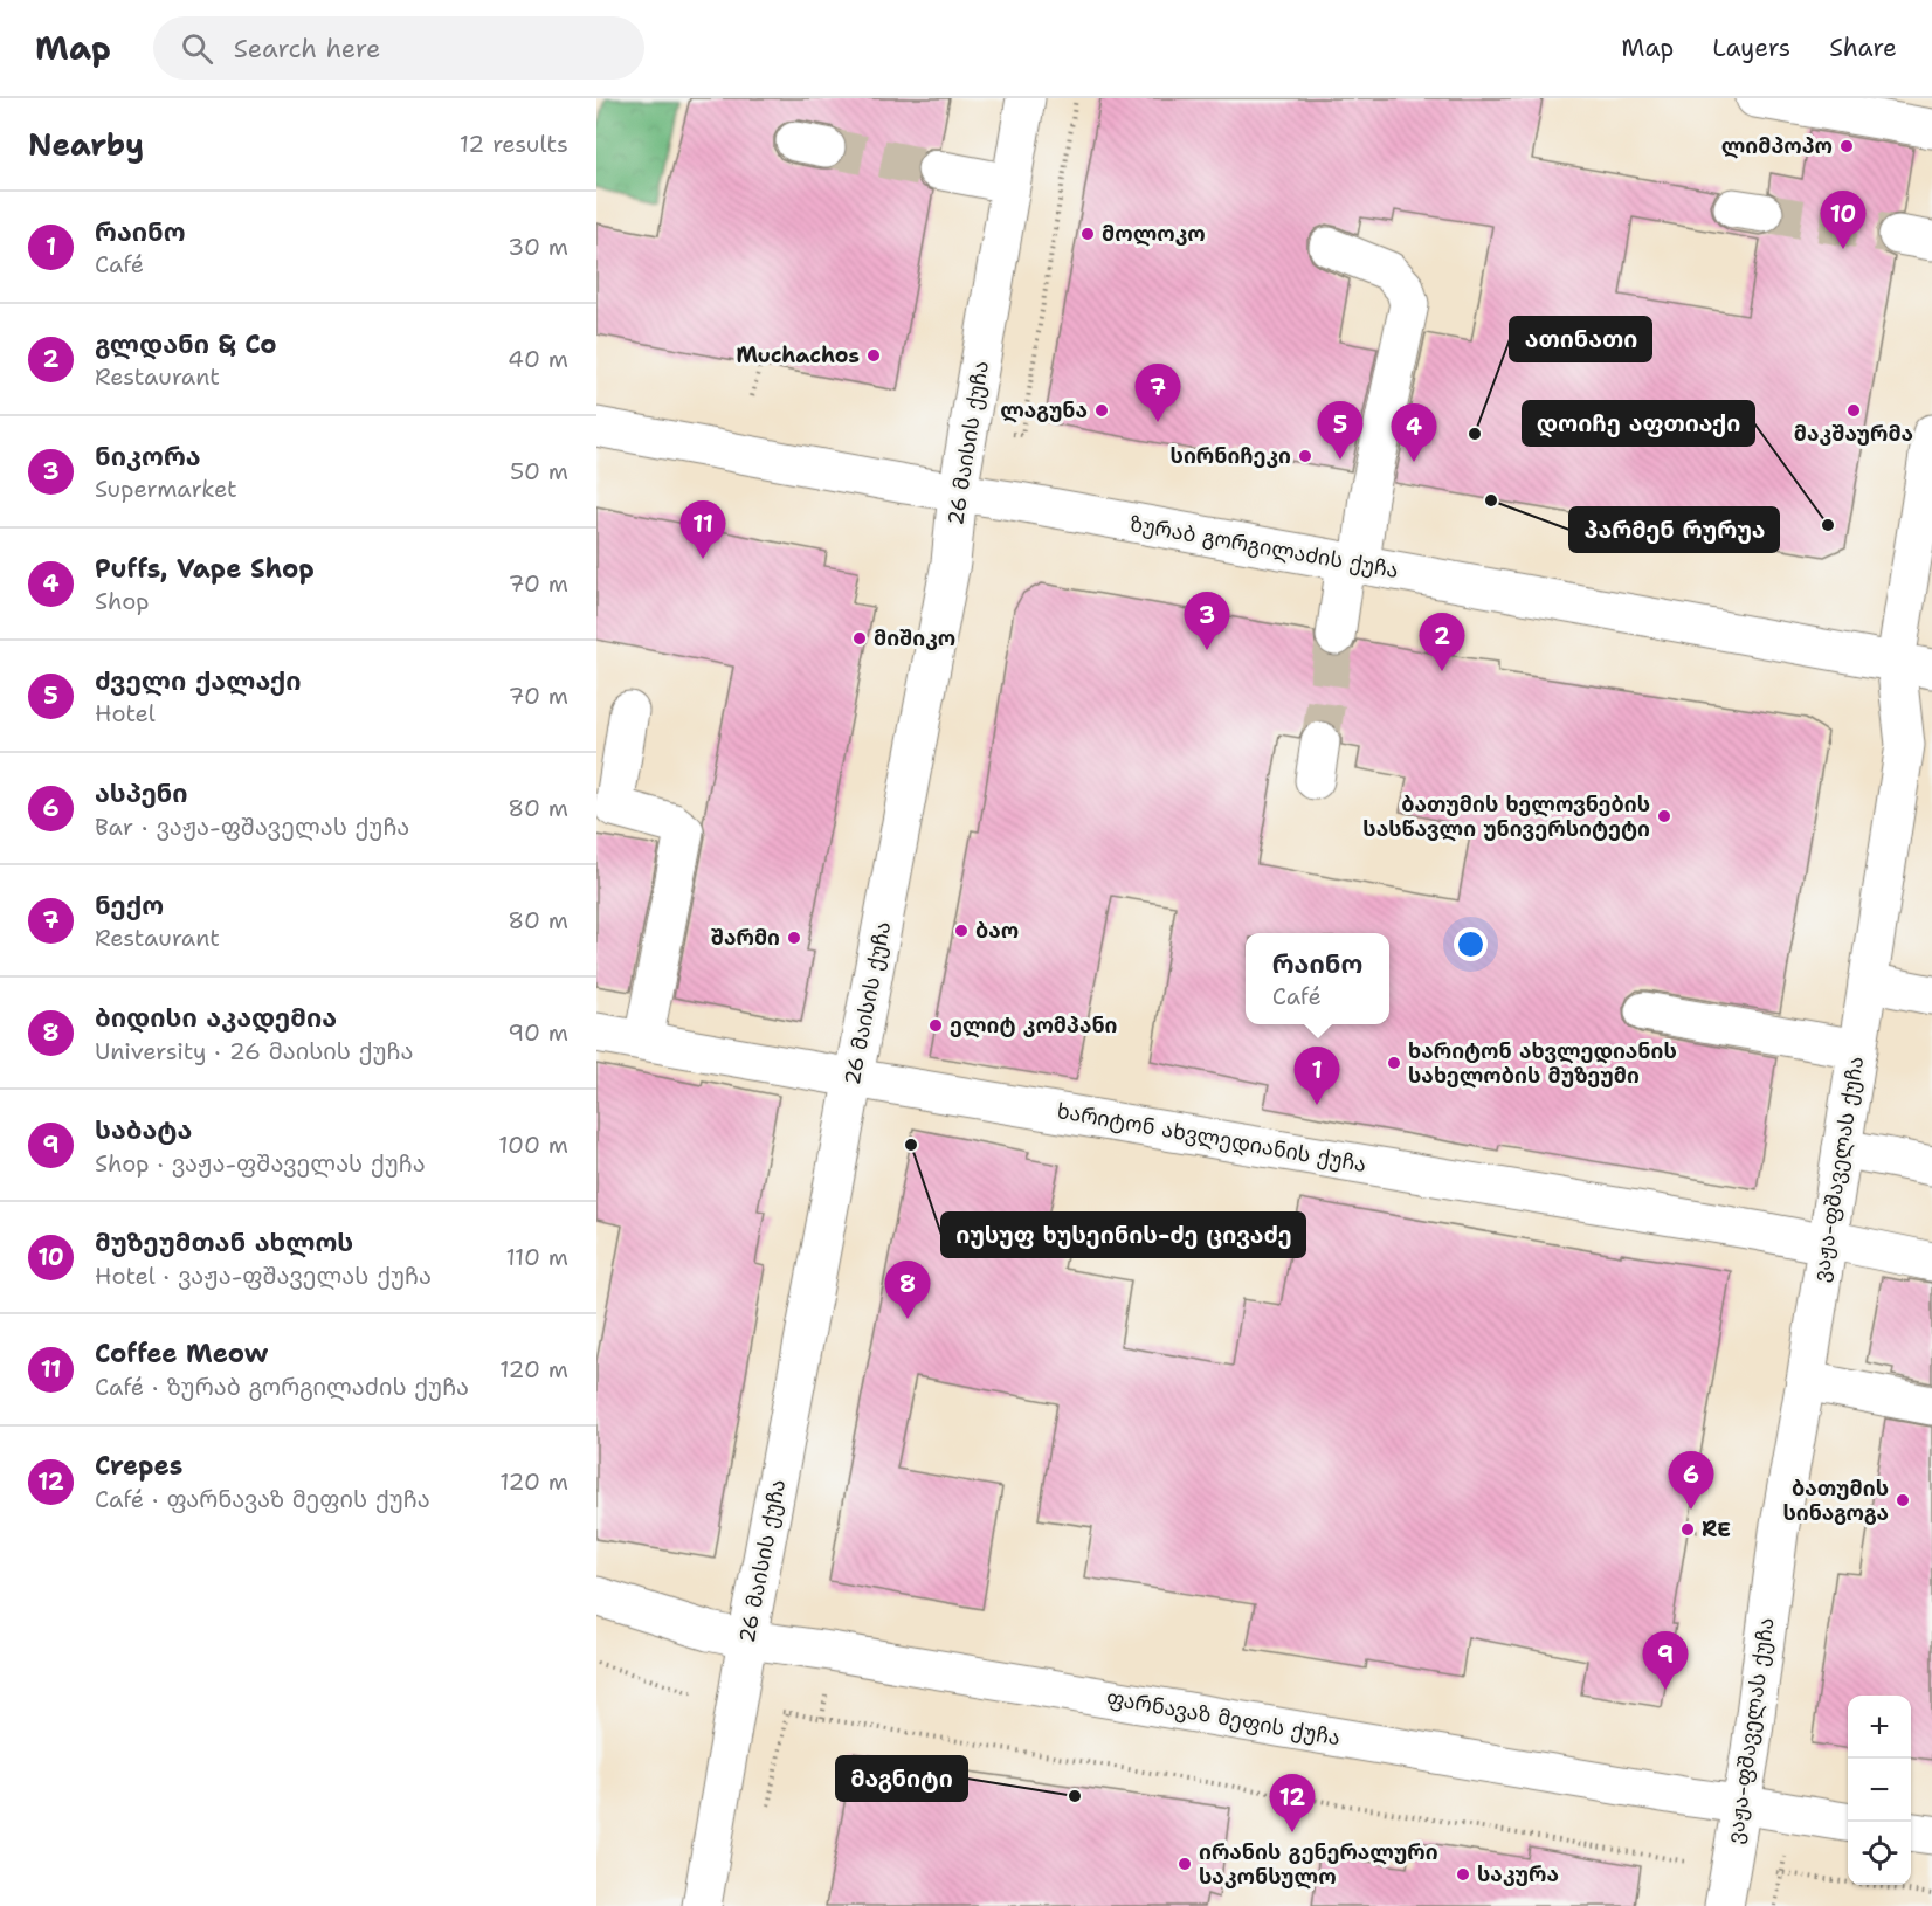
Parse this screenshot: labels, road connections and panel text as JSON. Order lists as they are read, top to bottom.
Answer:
{
  "streets": {
    "street": [
      "26 მაისის ქუჩა",
      "ზურაბ გორგილაძის ქუჩა",
      "ხარიტონ ახვლედიანის ქუჩა",
      "ვაჟა-ფშაველას ქუჩა",
      "ფარნავაზ მეფის ქუჩა"
    ]
  },
  "crossings": [
    ["26 მაისის ქუჩა", "ზურაბ გორგილაძის ქუჩა"],
    ["26 მაისის ქუჩა", "ხარიტონ ახვლედიანის ქუჩა"],
    ["26 მაისის ქუჩა", "ფარნავაზ მეფის ქუჩა"],
    ["ზურაბ გორგილაძის ქუჩა", "ვაჟა-ფშაველას ქუჩა"],
    ["ხარიტონ ახვლედიანის ქუჩა", "ვაჟა-ფშაველას ქუჩა"],
    ["ვაჟა-ფშაველას ქუჩა", "ფარნავაზ მეფის ქუჩა"]
  ],
  "places": [
    "ლიმპოპო",
    "მოლოკო",
    "Muchachos",
    "ლაგუნა",
    "მაკშაურმა",
    "ათინათი",
    "სირნიჩეკი",
    "პარმენ რურუა",
    "დოიჩე აფთიაქი",
    "მიშიკო",
    "ბათუმის ხელოვნების სასწავლი უნივერსიტეტი",
    "ბაო",
    "შარმი",
    "ელიტ კომპანი",
    "ხარიტონ ახვლედიანის სახელობის მუზეუმი",
    "იუსუფ ხუსეინის-ძე ცივაძე",
    "ბათუმის სინაგოგა",
    "RE",
    "მაგნიტი",
    "ირანის გენერალური საკონსულო",
    "საკურა"
  ],
  "page": {
    "header": "Map",
    "search": "Search here",
    "nav": ["Map", "Layers", "Share"],
    "heading": ["Nearby", "12 results"],
    "list": [
      {
        "mark": "1",
        "name": "რაინო",
        "note": "Café",
        "value": "30 m"
      },
      {
        "mark": "2",
        "name": "გლდანი & Co",
        "note": "Restaurant",
        "value": "40 m"
      },
      {
        "mark": "3",
        "name": "ნიკორა",
        "note": "Supermarket",
        "value": "50 m"
      },
      {
        "mark": "4",
        "name": "Puffs, Vape Shop",
        "note": "Shop",
        "value": "70 m"
      },
      {
        "mark": "5",
        "name": "ძველი ქალაქი",
        "note": "Hotel",
        "value": "70 m"
      },
      {
        "mark": "6",
        "name": "ასპენი",
        "note": "Bar · ვაჟა-ფშაველას ქუჩა",
        "value": "80 m"
      },
      {
        "mark": "7",
        "name": "ნექო",
        "note": "Restaurant",
        "value": "80 m"
      },
      {
        "mark": "8",
        "name": "ბიდისი აკადემია",
        "note": "University · 26 მაისის ქუჩა",
        "value": "90 m"
      },
      {
        "mark": "9",
        "name": "საბატა",
        "note": "Shop · ვაჟა-ფშაველას ქუჩა",
        "value": "100 m"
      },
      {
        "mark": "10",
        "name": "მუზეუმთან ახლოს",
        "note": "Hotel · ვაჟა-ფშაველას ქუჩა",
        "value": "110 m"
      },
      {
        "mark": "11",
        "name": "Coffee Meow",
        "note": "Café · ზურაბ გორგილაძის ქუჩა",
        "value": "120 m"
      },
      {
        "mark": "12",
        "name": "Crepes",
        "note": "Café · ფარნავაზ მეფის ქუჩა",
        "value": "120 m"
      }
    ],
    "pins": [
      "10",
      "7",
      "5",
      "4",
      "11",
      "3",
      "2",
      "1",
      "8",
      "6",
      "9",
      "12"
    ],
    "popup": ["რაინო", "Café"],
    "map_buttons": ["+", "−"]
  }
}
